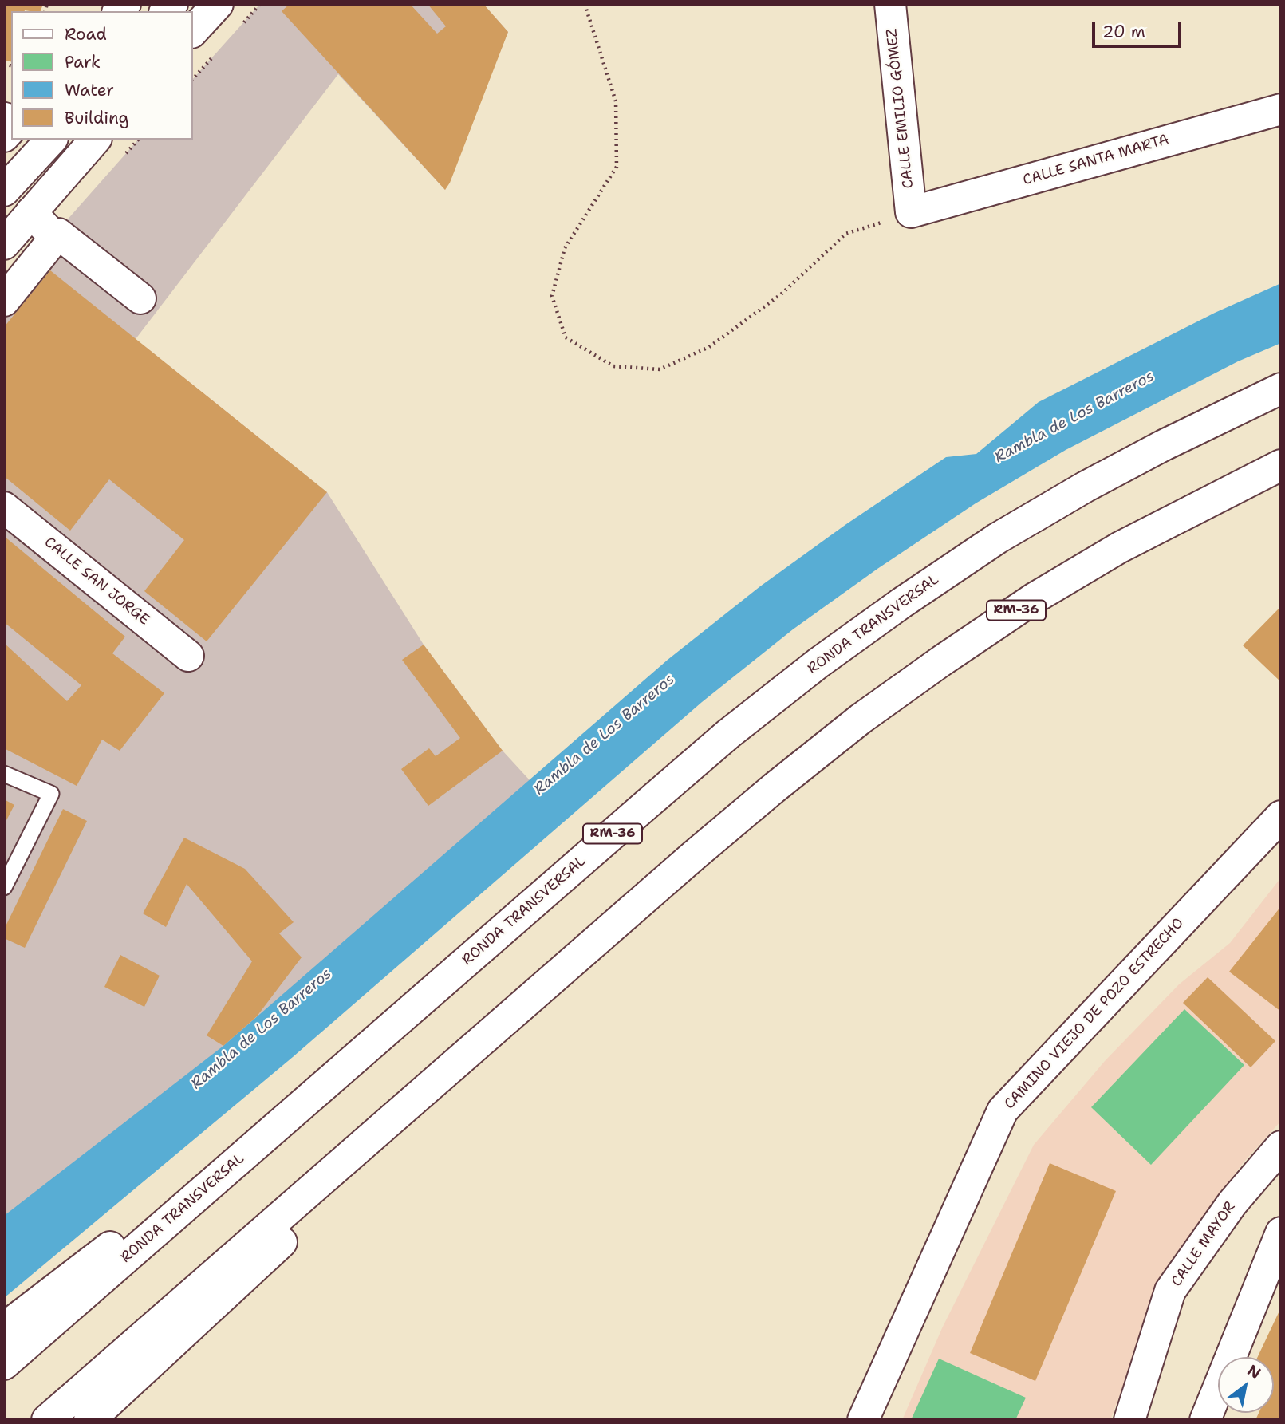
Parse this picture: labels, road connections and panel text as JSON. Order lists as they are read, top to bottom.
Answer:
{
  "streets": {
    "main road": [
      "CALLE EMILIO GÓMEZ",
      "CALLE SANTA MARTA",
      "CALLE SAN JORGE",
      "RM-36",
      "RONDA TRANSVERSAL",
      "CAMINO VIEJO DE POZO ESTRECHO",
      "CALLE MAYOR"
    ]
  },
  "crossings": [
    ["CALLE EMILIO GÓMEZ", "CALLE SANTA MARTA"]
  ],
  "water": ["Rambla de Los Barreros"],
  "legend": [
    "Road",
    "Park",
    "Water",
    "Building"
  ],
  "scale_bar": "20 m",
  "north": "top right"
}
